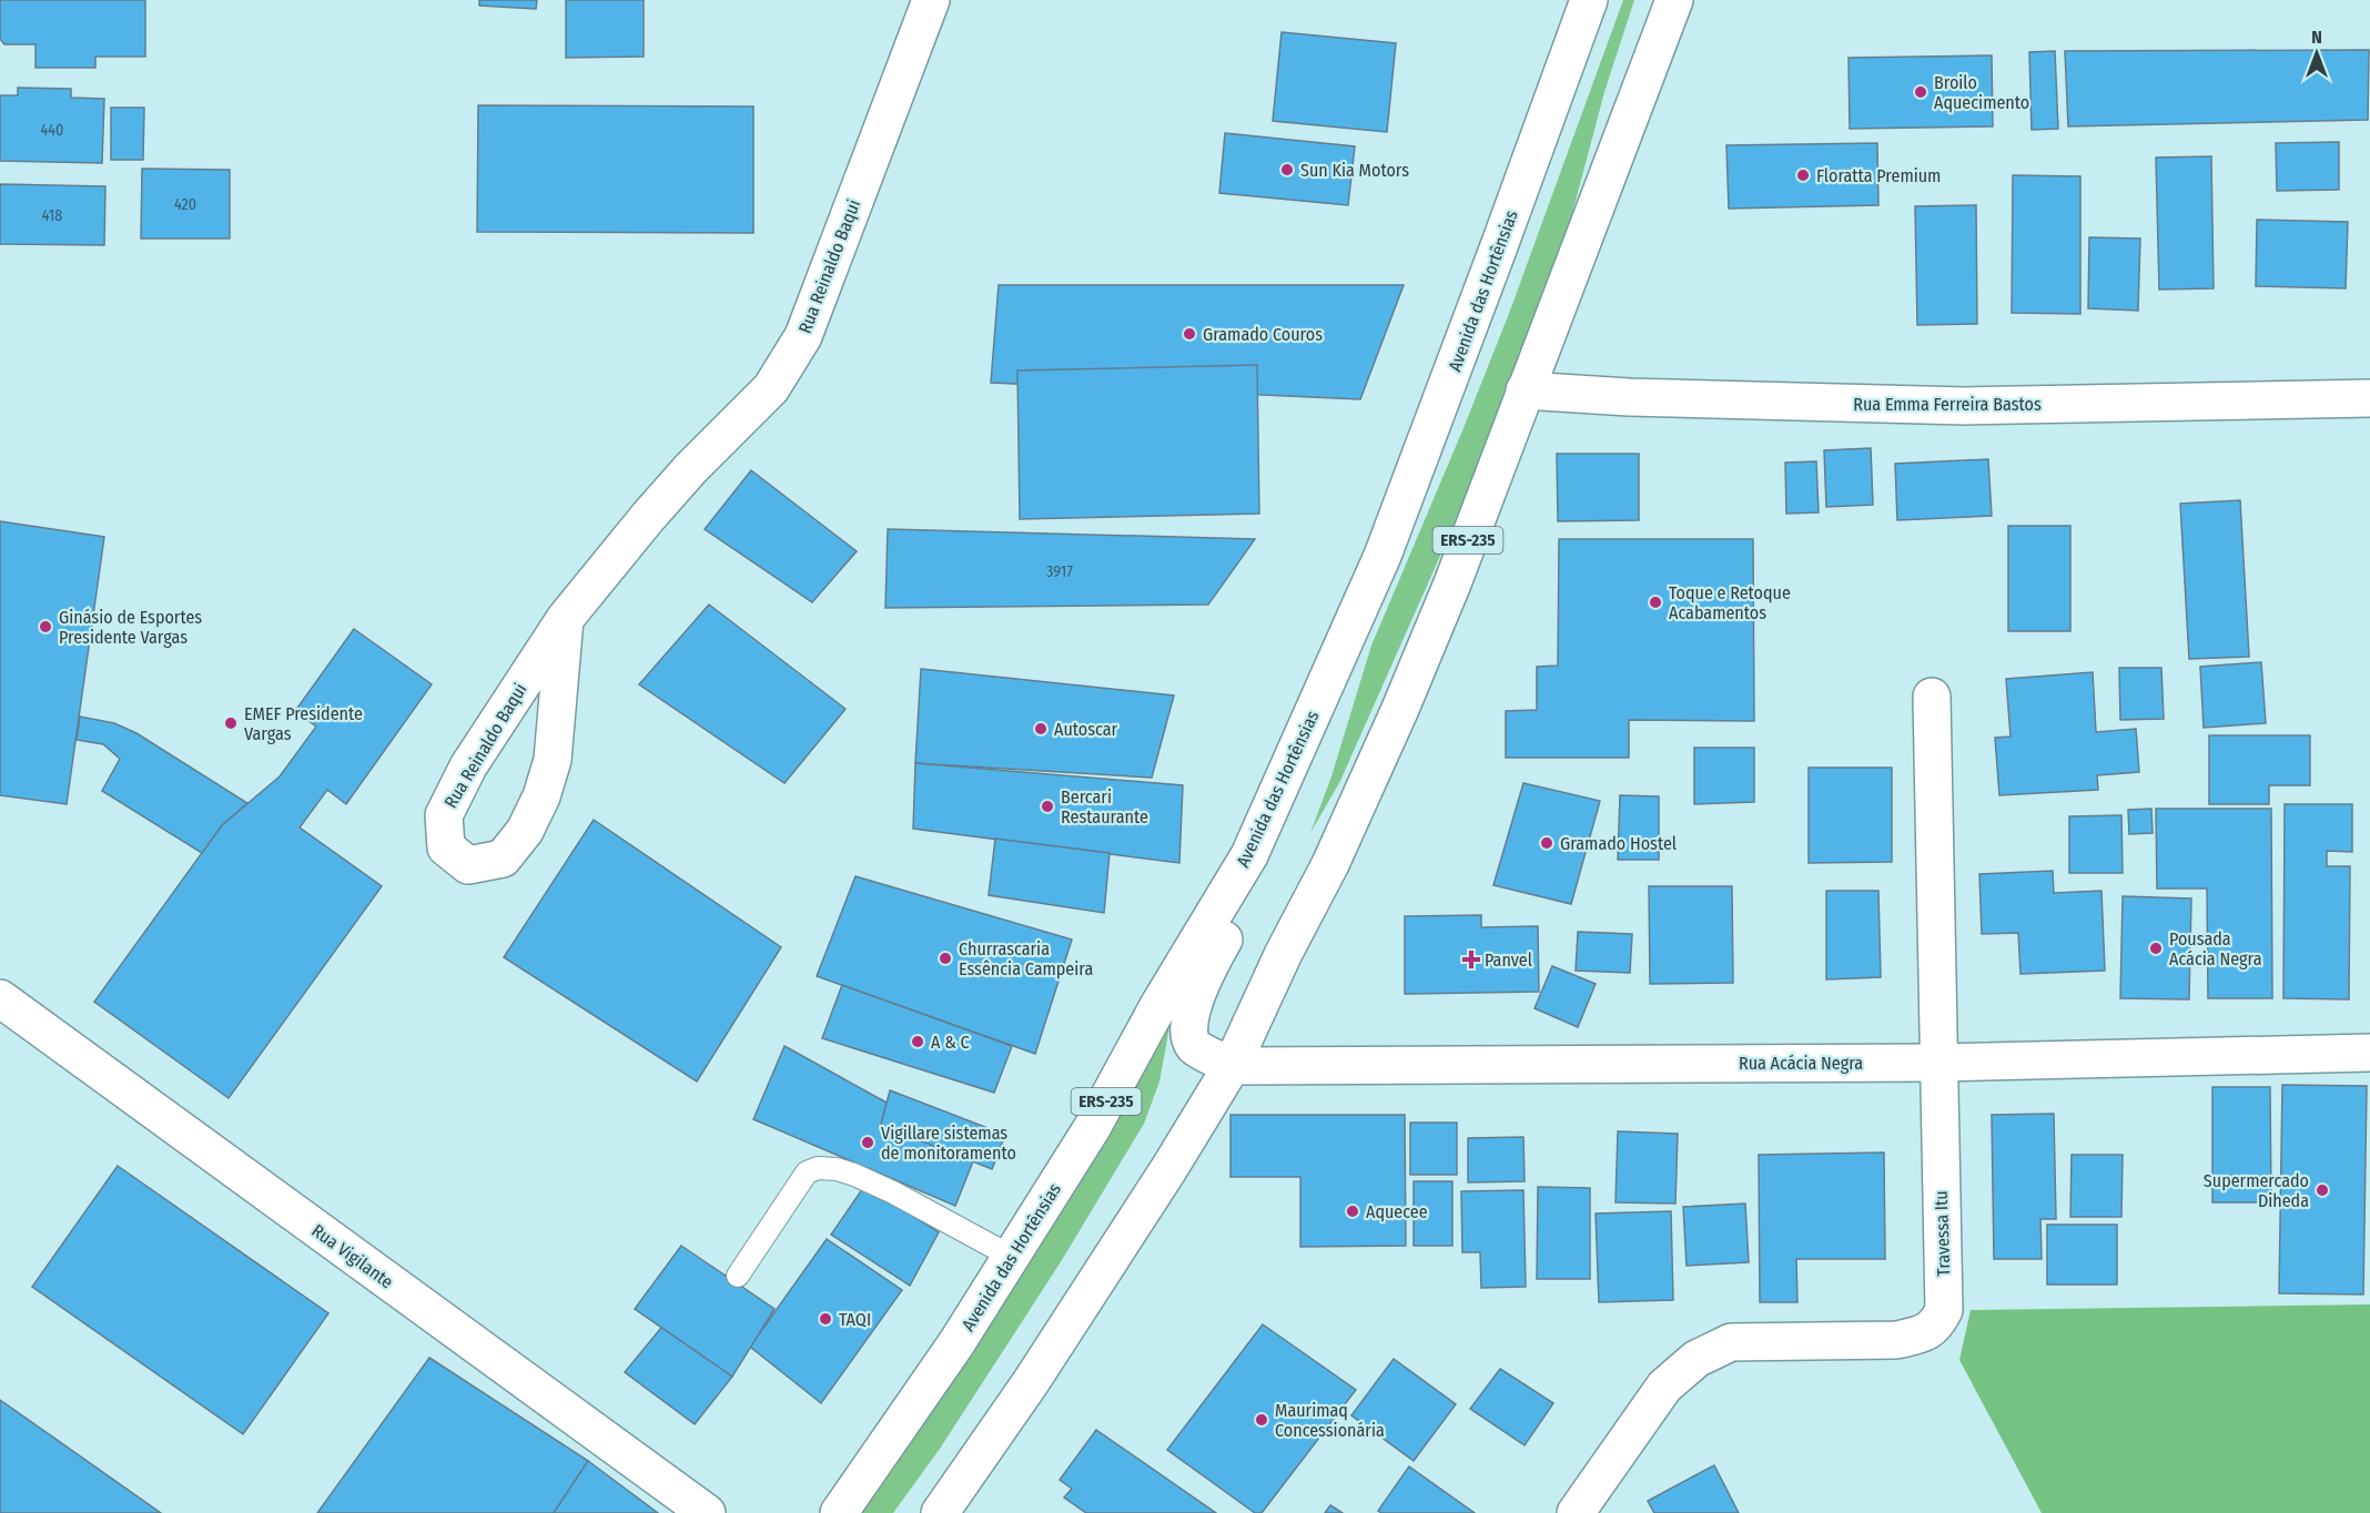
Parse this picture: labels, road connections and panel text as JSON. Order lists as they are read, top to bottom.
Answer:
{
  "streets": {
    "street": [
      "Rua Reinaldo Baqui",
      "Avenida das Hortênsias",
      "Rua Emma Ferreira Bastos",
      "ERS-235",
      "Rua Acácia Negra",
      "Travessa Itu",
      "Rua Vigilante"
    ]
  },
  "crossings": [
    ["Rua Emma Ferreira Bastos", "ERS-235"],
    ["ERS-235", "Rua Acácia Negra"],
    ["Rua Acácia Negra", "Travessa Itu"]
  ],
  "places": {
    "other": [
      "Broilo Aquecimento",
      "Sun Kia Motors",
      "Floratta Premium",
      "Gramado Couros",
      "Toque e Retoque Acabamentos",
      "Ginásio de Esportes Presidente Vargas",
      "EMEF Presidente Vargas",
      "Autoscar",
      "Bercari Restaurante",
      "Gramado Hostel",
      "Pousada Acácia Negra",
      "Churrascaria Essência Campeira",
      "A & C",
      "Vigillare sistemas de monitoramento",
      "Supermercado Diheda",
      "Aquecee",
      "TAQI",
      "Maurimaq Concessionária"
    ],
    "health": ["Panvel"]
  },
  "house_numbers": [
    "440",
    "420",
    "418",
    "3917"
  ],
  "north": "top"
}
